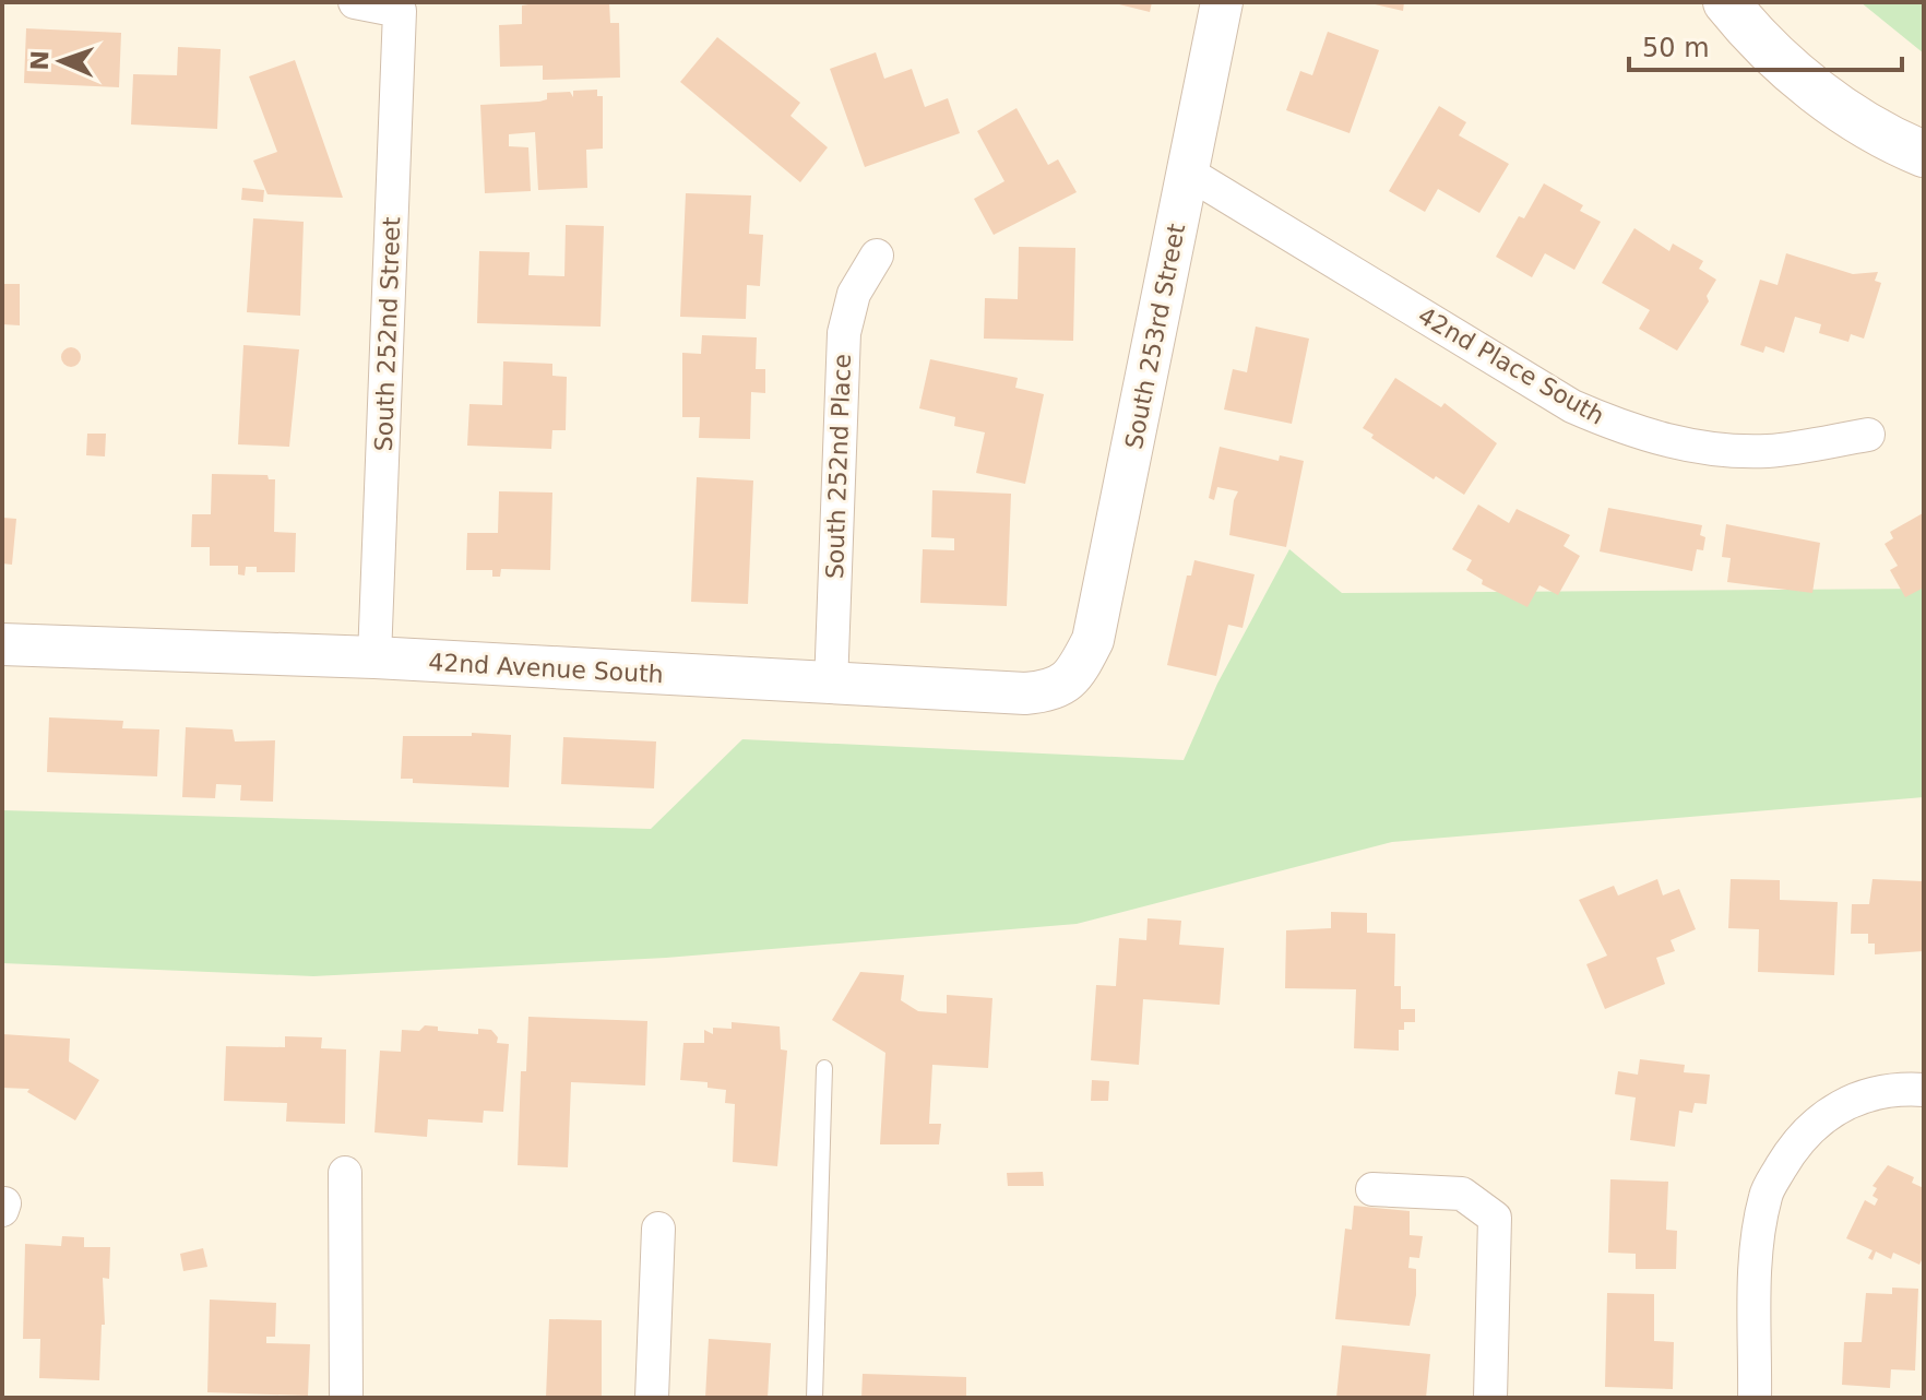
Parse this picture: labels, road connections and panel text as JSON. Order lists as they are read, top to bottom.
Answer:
{
  "streets": {
    "street": [
      "South 252nd Street",
      "South 253rd Street",
      "42nd Place South",
      "South 252nd Place",
      "42nd Avenue South"
    ]
  },
  "crossings": [
    ["South 252nd Street", "42nd Avenue South"],
    ["South 253rd Street", "42nd Place South"],
    ["South 253rd Street", "42nd Avenue South"],
    ["South 252nd Place", "42nd Avenue South"]
  ],
  "scale_bar": "50 m",
  "north": "left"
}
